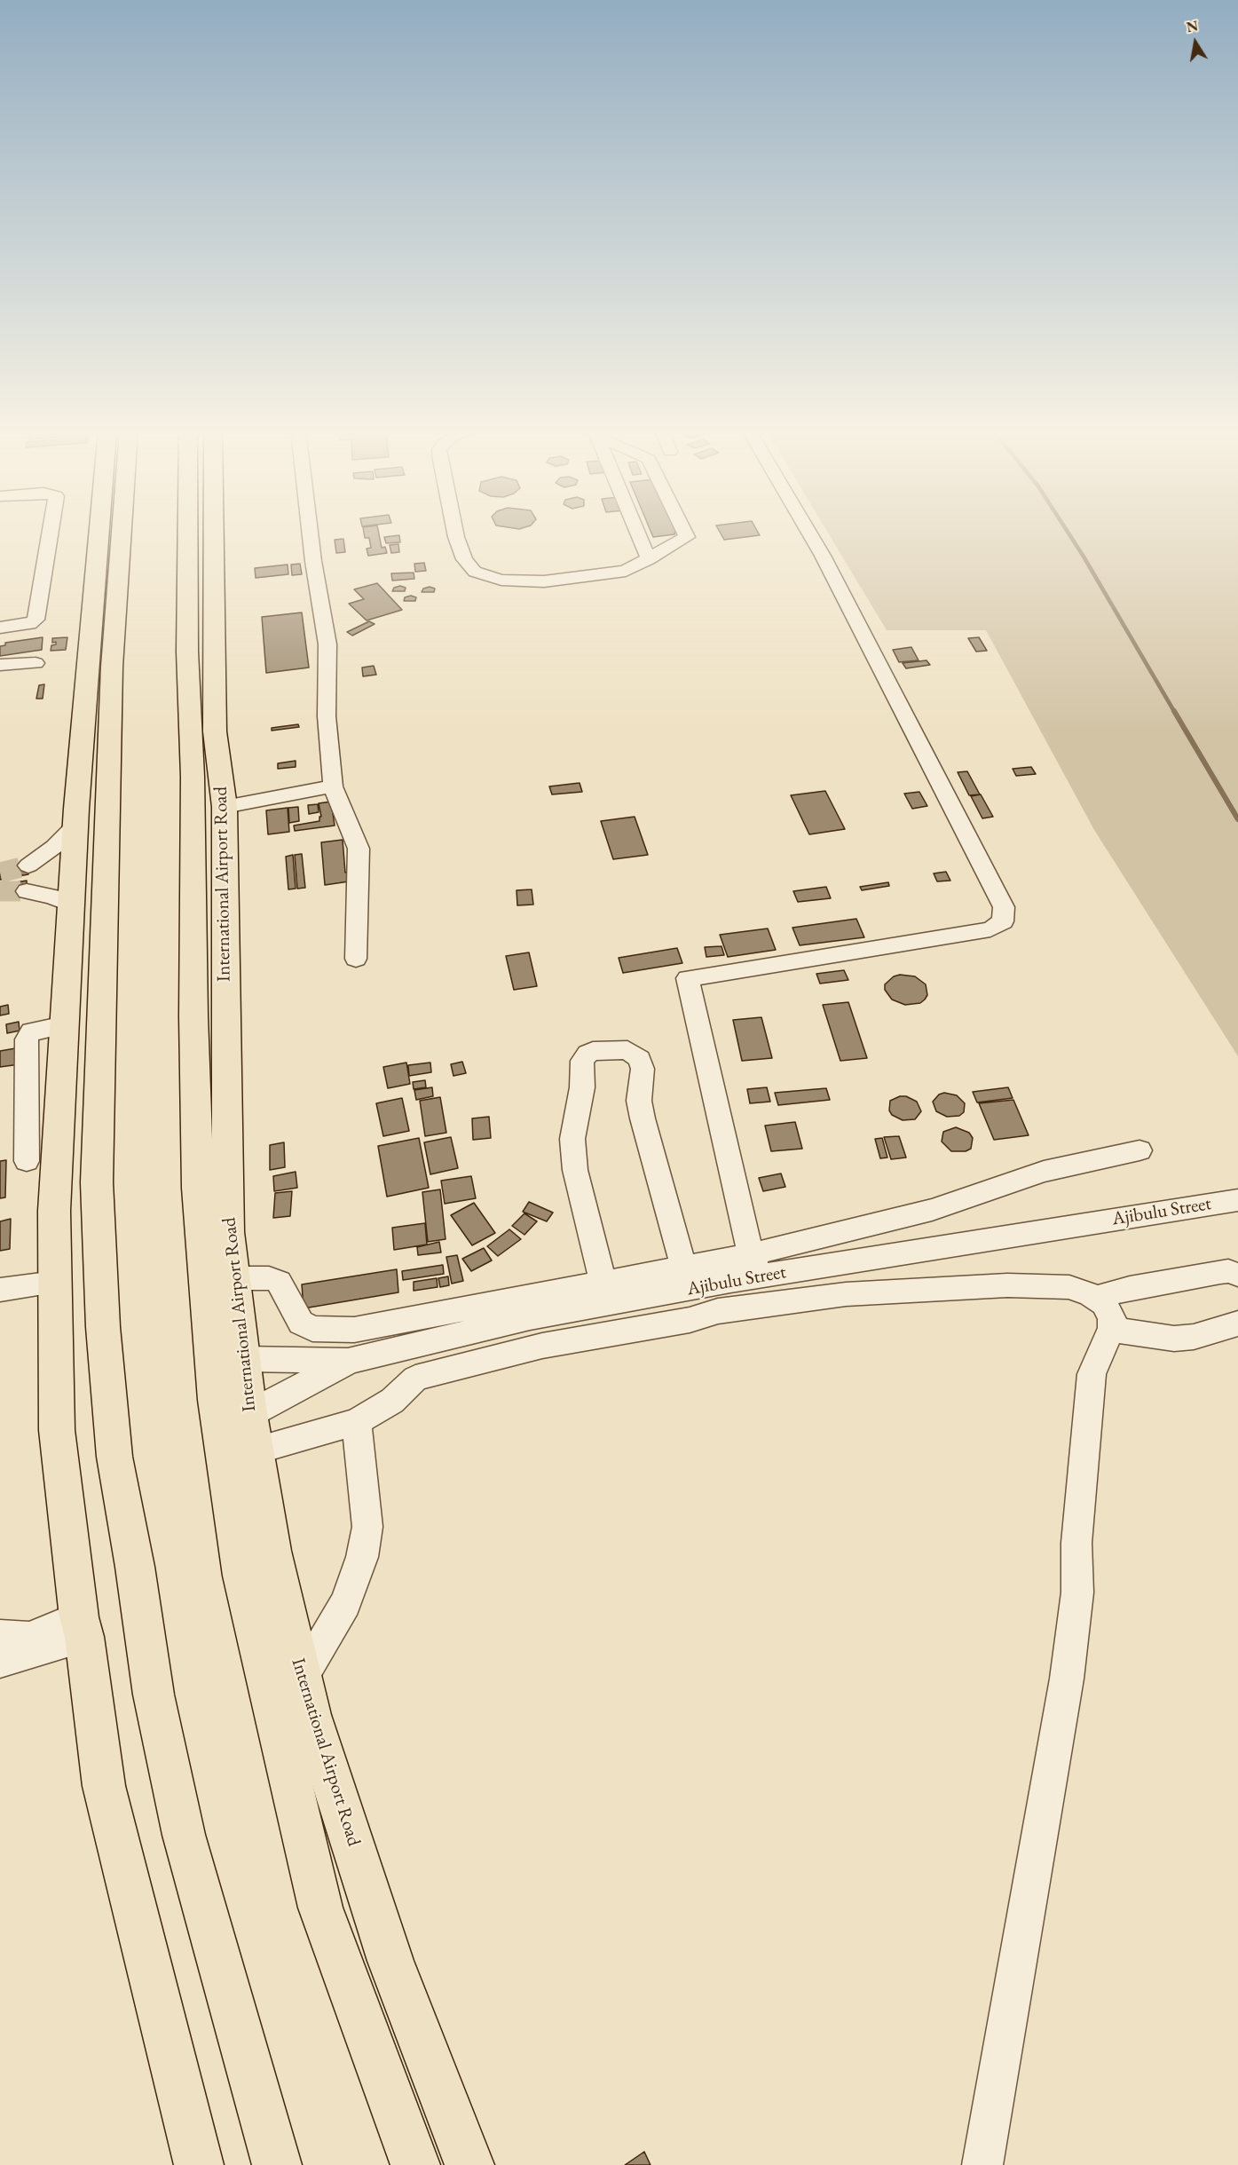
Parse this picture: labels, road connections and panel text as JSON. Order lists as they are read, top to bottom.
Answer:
{
  "streets": {
    "main road": ["International Airport Road"],
    "street": ["Ajibulu Street"]
  },
  "crossings": [
    ["International Airport Road", "Ajibulu Street"]
  ],
  "north": "top"
}
